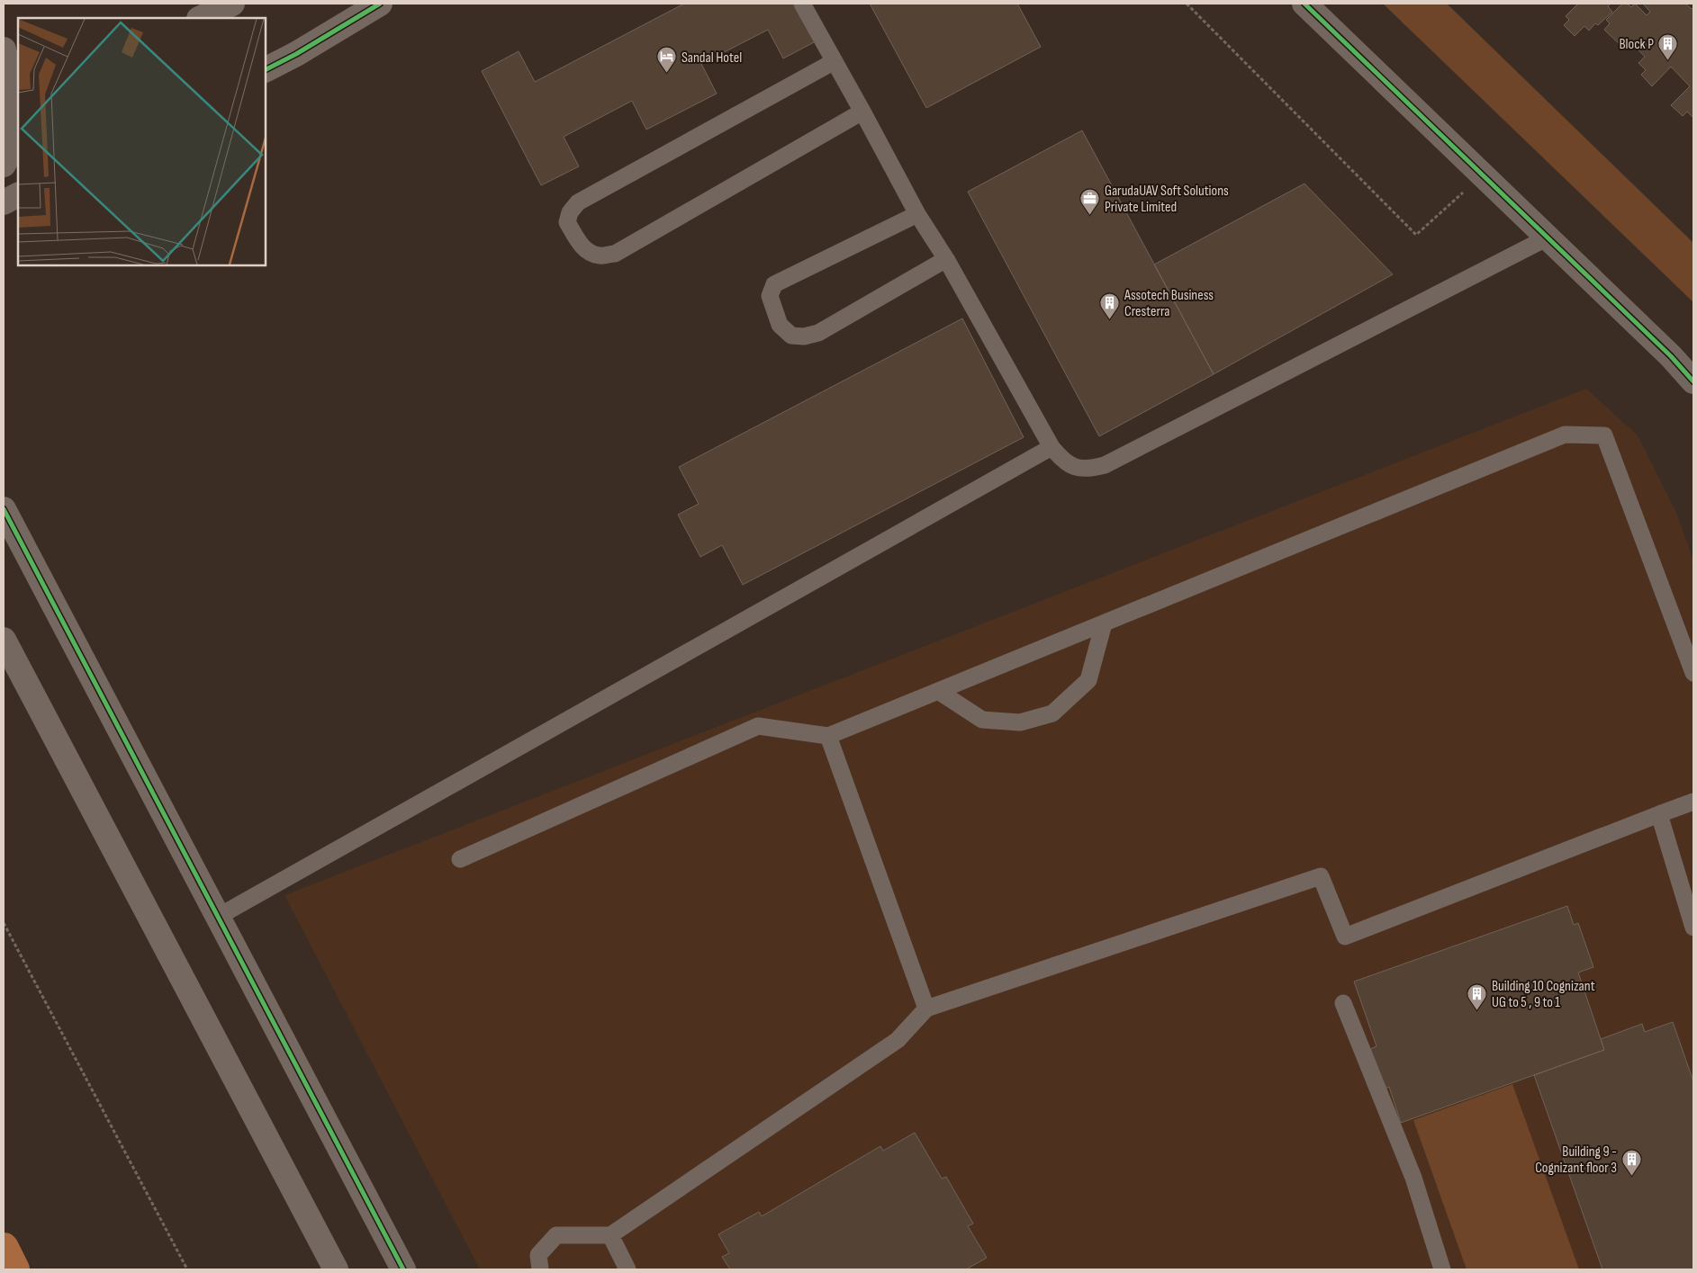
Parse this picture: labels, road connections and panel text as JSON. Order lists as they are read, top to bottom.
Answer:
{
  "places": {
    "building": [
      "Block P",
      "Assotech Business Cresterra",
      "Building 10 Cognizant UG to 5 , 9 to 1",
      "Building 9 - Cognizant floor 3"
    ],
    "hotel": ["Sandal Hotel"],
    "office": ["GarudaUAV Soft Solutions Private Limited"]
  }
}
